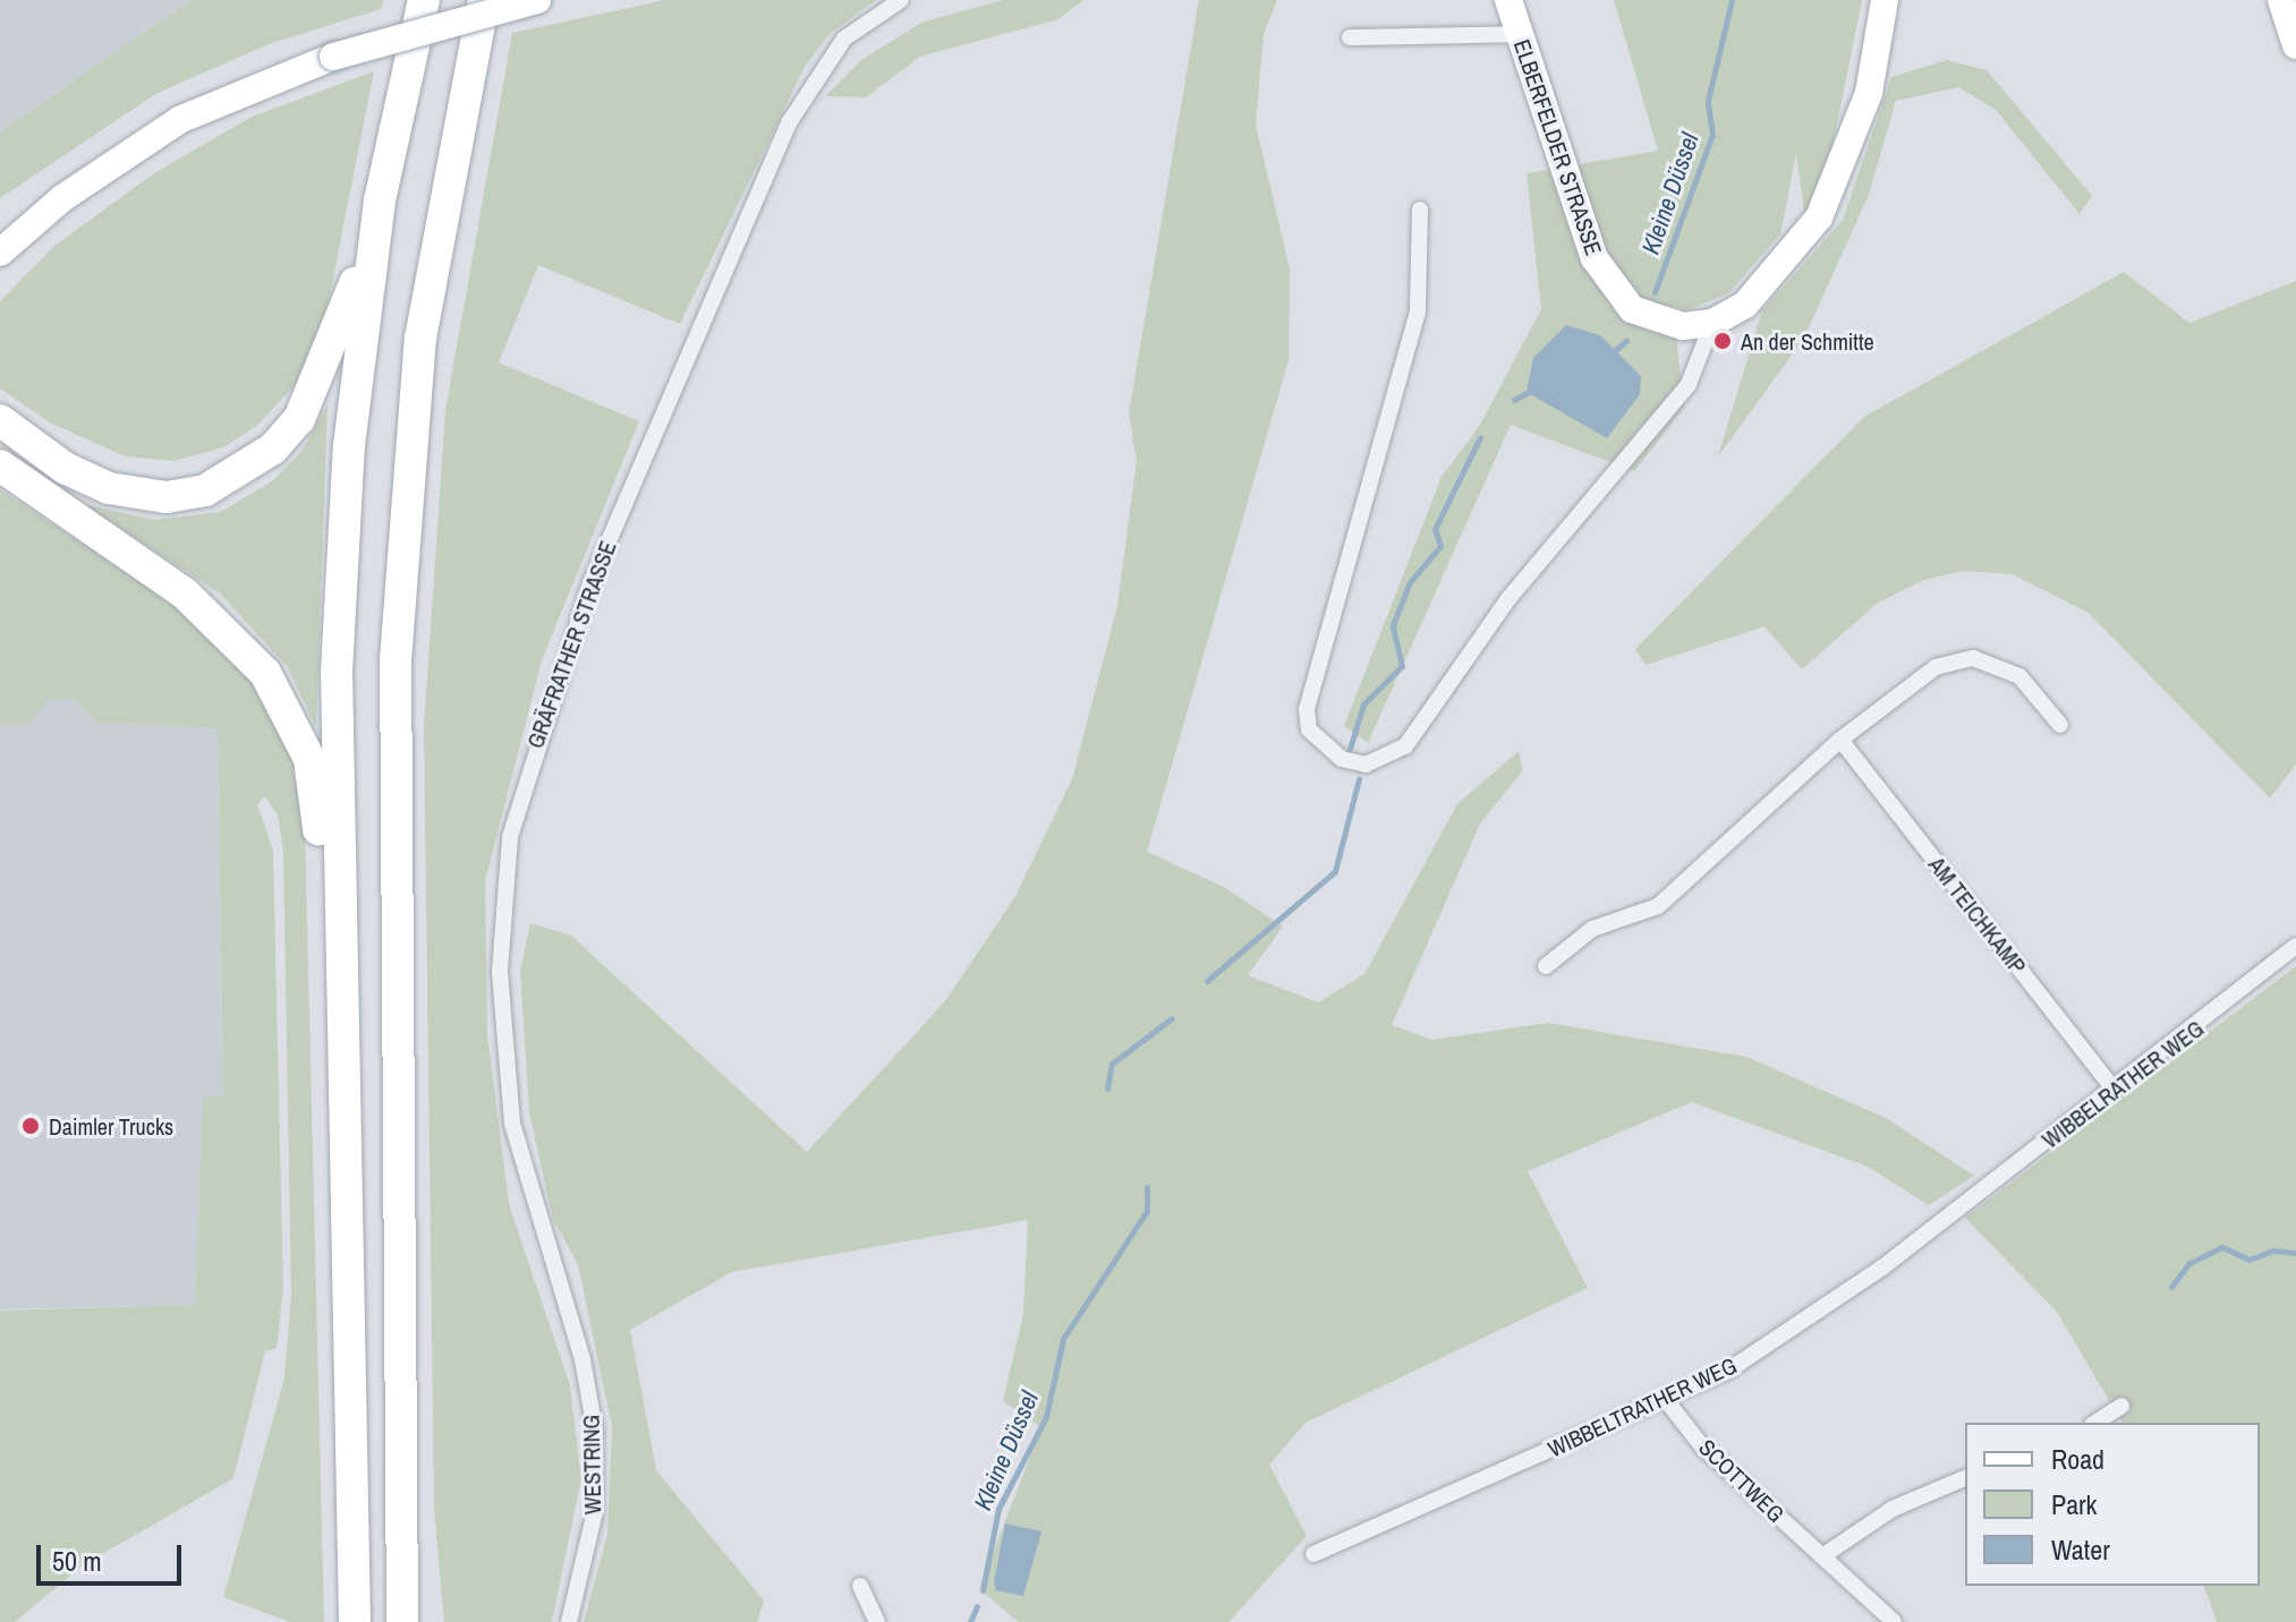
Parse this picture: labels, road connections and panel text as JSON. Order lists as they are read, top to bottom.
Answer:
{
  "streets": {
    "main road": ["ELBERFELDER STRASSE"],
    "street": [
      "GRÄFRATHER STRASSE",
      "AM TEICHKAMP",
      "WIBBELRATHER WEG",
      "WIBBELTRATHER WEG",
      "WESTRING",
      "SCOTTWEG"
    ]
  },
  "crossings": [
    ["GRÄFRATHER STRASSE", "WESTRING"],
    ["AM TEICHKAMP", "WIBBELRATHER WEG"],
    ["WIBBELRATHER WEG", "WIBBELTRATHER WEG"],
    ["WIBBELTRATHER WEG", "SCOTTWEG"]
  ],
  "water": ["Kleine Düssel"],
  "places": ["An der Schmitte", "Daimler Trucks"],
  "legend": ["Road", "Park", "Water"],
  "scale_bar": "50 m"
}
